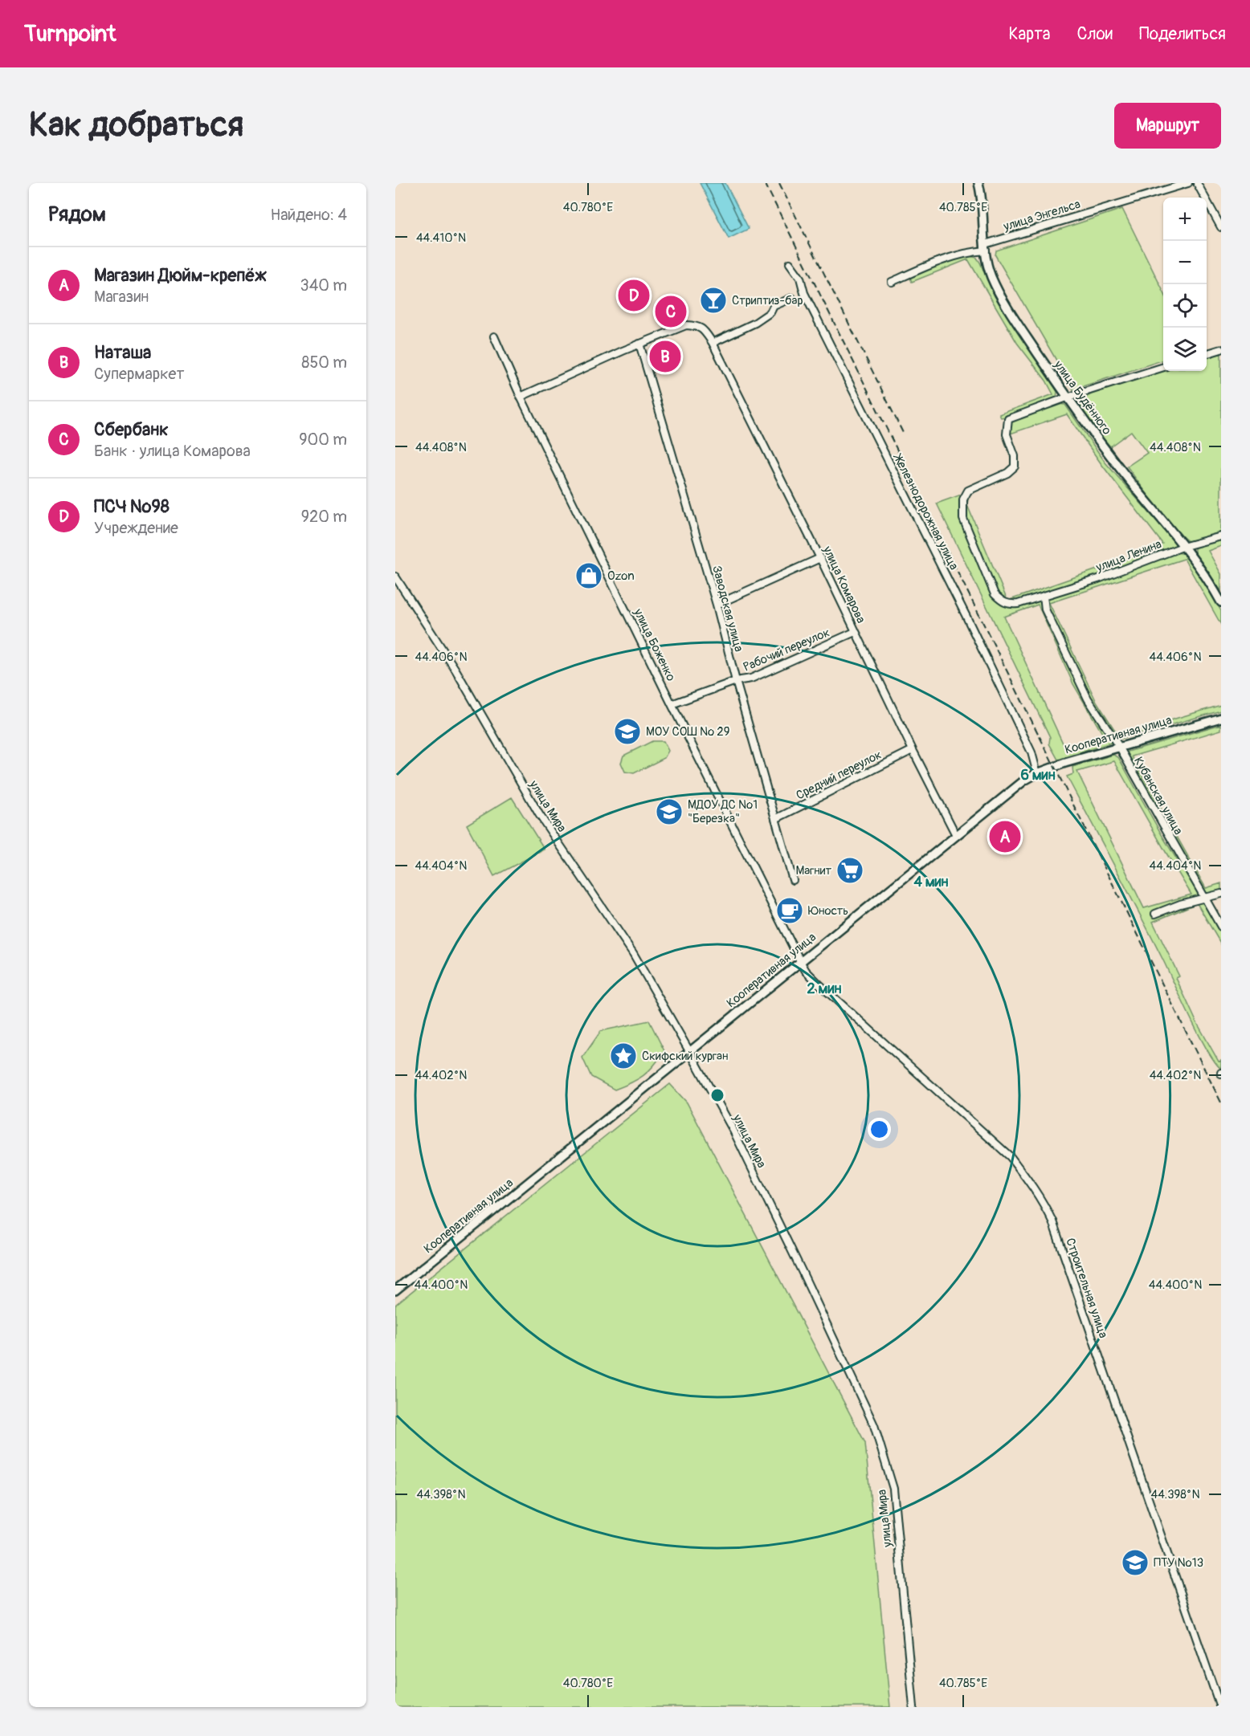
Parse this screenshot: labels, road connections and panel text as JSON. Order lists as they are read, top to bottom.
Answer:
{
  "streets": {
    "street": [
      "улица Энгельса",
      "улица Будённого",
      "Железнодорожная улица",
      "улица Ленина",
      "улица Комарова",
      "Заводская улица",
      "улица Боженко",
      "Рабочий переулок",
      "Кооперативная улица",
      "Средний переулок",
      "Кубанская улица",
      "улица Мира",
      "Строительная улица"
    ]
  },
  "crossings": [
    ["улица Энгельса", "улица Будённого"],
    ["улица Будённого", "улица Ленина"],
    ["Железнодорожная улица", "Кооперативная улица"],
    ["улица Ленина", "Кубанская улица"],
    ["улица Комарова", "Заводская улица"],
    ["улица Комарова", "Рабочий переулок"],
    ["улица Комарова", "Кооперативная улица"],
    ["улица Комарова", "Средний переулок"],
    ["Заводская улица", "Рабочий переулок"],
    ["Заводская улица", "Средний переулок"],
    ["улица Боженко", "Рабочий переулок"],
    ["улица Боженко", "Кооперативная улица"],
    ["улица Боженко", "Строительная улица"],
    ["Кооперативная улица", "Кубанская улица"],
    ["Кооперативная улица", "улица Мира"],
    ["Кооперативная улица", "Строительная улица"]
  ],
  "places": {
    "bar": ["Стриптиз-бар"],
    "shop": ["Ozon"],
    "school or university": ["МОУ СОШ № 29", "МДОУ ДС №1 \"Березка\"", "ПТУ №13"],
    "supermarket": ["Магнит"],
    "cafe": ["Юность"],
    "place": ["Скифский курган"]
  },
  "page": {
    "header": "Turnpoint",
    "nav": ["Карта", "Слои", "Поделиться"],
    "buttons": "Маршрут",
    "title": "Как добраться",
    "heading": ["Рядом", "Найдено: 4"],
    "map_buttons": ["+", "−"],
    "list": [
      {
        "mark": "A",
        "name": "Магазин Дюйм-крепёж",
        "note": "Магазин",
        "value": "340 m"
      },
      {
        "mark": "B",
        "name": "Наташа",
        "note": "Супермаркет",
        "value": "850 m"
      },
      {
        "mark": "C",
        "name": "Сбербанк",
        "note": "Банк · улица Комарова",
        "value": "900 m"
      },
      {
        "mark": "D",
        "name": "ПСЧ №98",
        "note": "Учреждение",
        "value": "920 m"
      }
    ],
    "pins": [
      "D",
      "C",
      "B",
      "A"
    ]
  },
  "coordinates": [
    "40.780°E",
    "40.785°E",
    "44.410°N",
    "44.408°N",
    "44.406°N",
    "44.404°N",
    "44.402°N",
    "44.400°N",
    "44.398°N"
  ],
  "rings": ["6 мин", "4 мин", "2 мин"]
}
